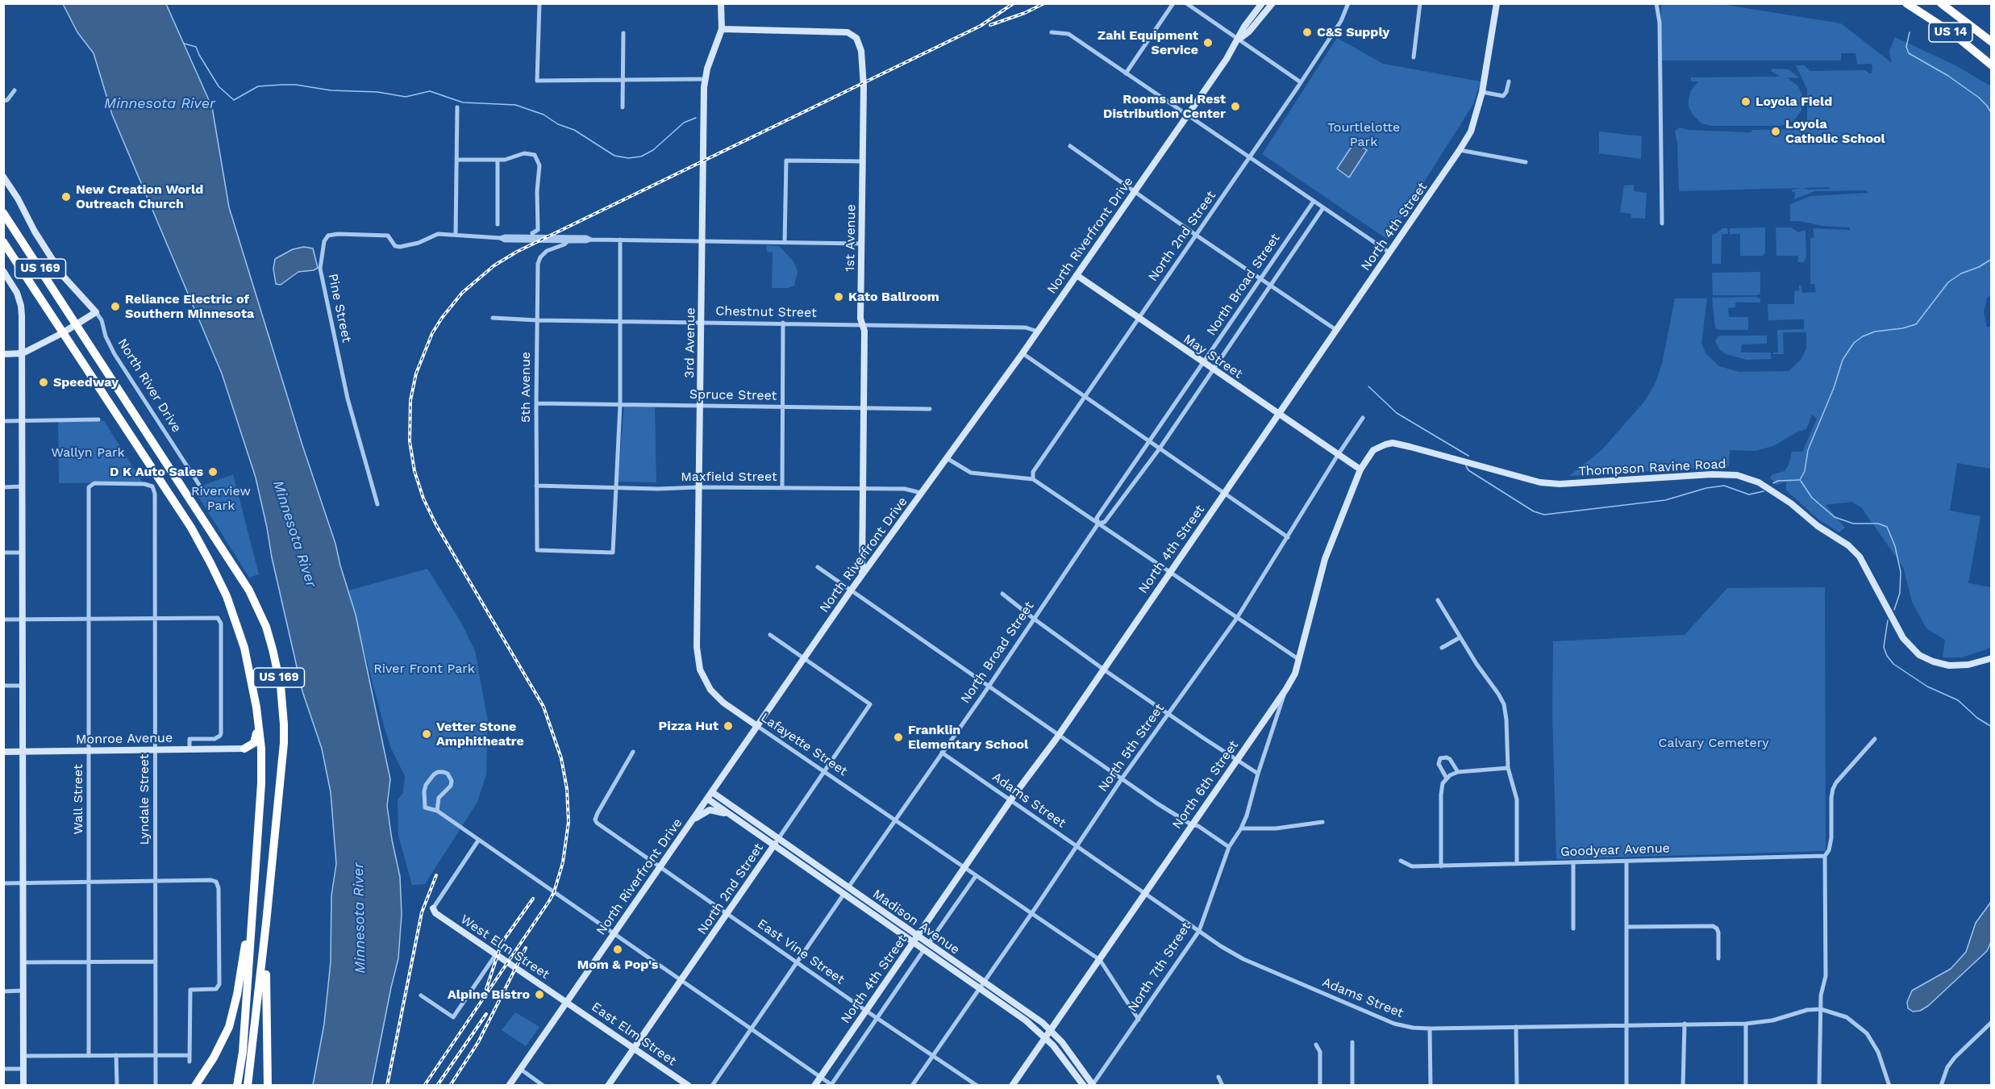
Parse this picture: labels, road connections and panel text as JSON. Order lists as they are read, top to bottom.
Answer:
{
  "streets": {
    "highway": ["US 14", "US 169"],
    "street": [
      "North 4th Street",
      "North Riverfront Drive",
      "North 2nd Street",
      "1st Avenue",
      "North Broad Street",
      "Pine Street",
      "Chestnut Street",
      "3rd Avenue",
      "May Street",
      "North River Drive",
      "5th Avenue",
      "Spruce Street",
      "Thompson Ravine Road",
      "Maxfield Street",
      "Monroe Avenue",
      "Lafayette Street",
      "North 5th Street",
      "North 6th Street",
      "Wall Street",
      "Lyndale Street",
      "Adams Street",
      "Goodyear Avenue",
      "Madison Avenue",
      "West Elm Street",
      "East Vine Street",
      "North 7th Street",
      "East Elm Street"
    ]
  },
  "crossings": [
    ["North 4th Street", "May Street"],
    ["North 4th Street", "Lafayette Street"],
    ["North 4th Street", "Adams Street"],
    ["North 4th Street", "Madison Avenue"],
    ["North 4th Street", "East Vine Street"],
    ["North Riverfront Drive", "North 2nd Street"],
    ["North Riverfront Drive", "1st Avenue"],
    ["North Riverfront Drive", "Chestnut Street"],
    ["North Riverfront Drive", "May Street"],
    ["North Riverfront Drive", "Maxfield Street"],
    ["North Riverfront Drive", "Lafayette Street"],
    ["North Riverfront Drive", "Madison Avenue"],
    ["North Riverfront Drive", "West Elm Street"],
    ["North Riverfront Drive", "East Vine Street"],
    ["North Riverfront Drive", "East Elm Street"],
    ["North 2nd Street", "May Street"],
    ["North 2nd Street", "Lafayette Street"],
    ["North 2nd Street", "Madison Avenue"],
    ["North 2nd Street", "East Vine Street"],
    ["North 2nd Street", "East Elm Street"],
    ["1st Avenue", "Pine Street"],
    ["1st Avenue", "Chestnut Street"],
    ["1st Avenue", "3rd Avenue"],
    ["1st Avenue", "Spruce Street"],
    ["1st Avenue", "Maxfield Street"],
    ["North Broad Street", "May Street"],
    ["North Broad Street", "Lafayette Street"],
    ["North Broad Street", "Adams Street"],
    ["North Broad Street", "Madison Avenue"],
    ["Pine Street", "3rd Avenue"],
    ["Pine Street", "5th Avenue"],
    ["Chestnut Street", "3rd Avenue"],
    ["Chestnut Street", "5th Avenue"],
    ["3rd Avenue", "Spruce Street"],
    ["3rd Avenue", "Maxfield Street"],
    ["3rd Avenue", "Lafayette Street"],
    ["May Street", "North 5th Street"],
    ["5th Avenue", "Spruce Street"],
    ["5th Avenue", "Maxfield Street"],
    ["Thompson Ravine Road", "North 6th Street"],
    ["Monroe Avenue", "Wall Street"],
    ["Monroe Avenue", "Lyndale Street"],
    ["Lafayette Street", "North 5th Street"],
    ["Lafayette Street", "North 6th Street"],
    ["North 5th Street", "Adams Street"],
    ["North 5th Street", "Madison Avenue"],
    ["North 5th Street", "East Vine Street"],
    ["North 6th Street", "Adams Street"],
    ["North 6th Street", "Madison Avenue"],
    ["North 6th Street", "North 7th Street"],
    ["Wall Street", "Lyndale Street"],
    ["Adams Street", "North 7th Street"],
    ["Madison Avenue", "North 7th Street"],
    ["West Elm Street", "East Elm Street"]
  ],
  "water": ["Minnesota River"],
  "parks": [
    "Tourtlelotte Park",
    "Wallyn Park",
    "Riverview Park",
    "River Front Park",
    "Calvary Cemetery"
  ],
  "places": [
    "C&S Supply",
    "Zahl Equipment Service",
    "Loyola Field",
    "Rooms and Rest Distribution Center",
    "Loyola Catholic School",
    "New Creation World Outreach Church",
    "Kato Ballroom",
    "Reliance Electric of Southern Minnesota",
    "Speedway",
    "D K Auto Sales",
    "Pizza Hut",
    "Vetter Stone Amphitheatre",
    "Franklin Elementary School",
    "Mom & Pop's",
    "Alpine Bistro"
  ]
}
